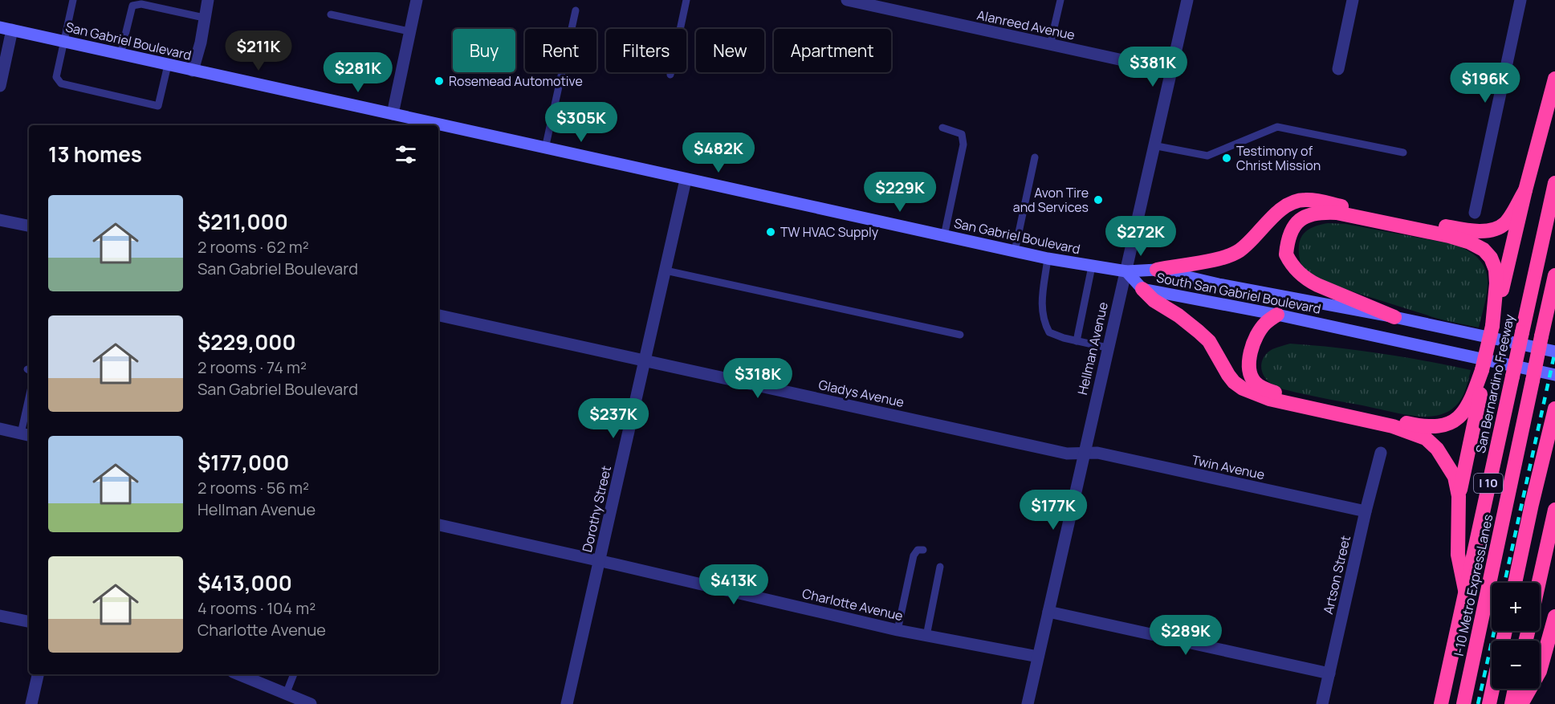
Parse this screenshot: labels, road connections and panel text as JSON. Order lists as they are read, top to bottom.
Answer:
{
  "streets": {
    "highway": ["San Bernardino Freeway", "I 10", "I-10 Metro ExpressLanes"],
    "main road": ["San Gabriel Boulevard", "South San Gabriel Boulevard"],
    "street": [
      "Alanreed Avenue",
      "Hellman Avenue",
      "Gladys Avenue",
      "Twin Avenue",
      "Dorothy Street",
      "Artson Street",
      "Charlotte Avenue"
    ]
  },
  "crossings": [
    ["Alanreed Avenue", "Hellman Avenue"],
    ["San Gabriel Boulevard", "South San Gabriel Boulevard"],
    ["San Gabriel Boulevard", "Hellman Avenue"],
    ["San Gabriel Boulevard", "Dorothy Street"],
    ["South San Gabriel Boulevard", "Hellman Avenue"],
    ["Hellman Avenue", "Gladys Avenue"],
    ["Hellman Avenue", "Twin Avenue"],
    ["Hellman Avenue", "Charlotte Avenue"],
    ["Gladys Avenue", "Twin Avenue"],
    ["Gladys Avenue", "Dorothy Street"],
    ["Twin Avenue", "Artson Street"],
    ["Dorothy Street", "Charlotte Avenue"]
  ],
  "places": [
    "Rosemead Automotive",
    "Testimony of Christ Mission",
    "Avon Tire and Services",
    "TW HVAC Supply"
  ],
  "page": {
    "chip": [
      "Buy",
      "Rent",
      "Filters",
      "New",
      "Apartment"
    ],
    "price": [
      "$211K",
      "$381K",
      "$281K",
      "$196K",
      "$305K",
      "$482K",
      "$229K",
      "$272K",
      "$318K",
      "$237K",
      "$177K",
      "$413K",
      "$289K"
    ],
    "heading": "13 homes",
    "list": [
      {
        "name": "$211,000",
        "note": "2 rooms · 62 m² · San Gabriel Boulevard"
      },
      {
        "name": "$229,000",
        "note": "2 rooms · 74 m² · San Gabriel Boulevard"
      },
      {
        "name": "$177,000",
        "note": "2 rooms · 56 m² · Hellman Avenue"
      },
      {
        "name": "$413,000",
        "note": "4 rooms · 104 m² · Charlotte Avenue"
      }
    ],
    "map_buttons": ["+", "−"]
  }
}
